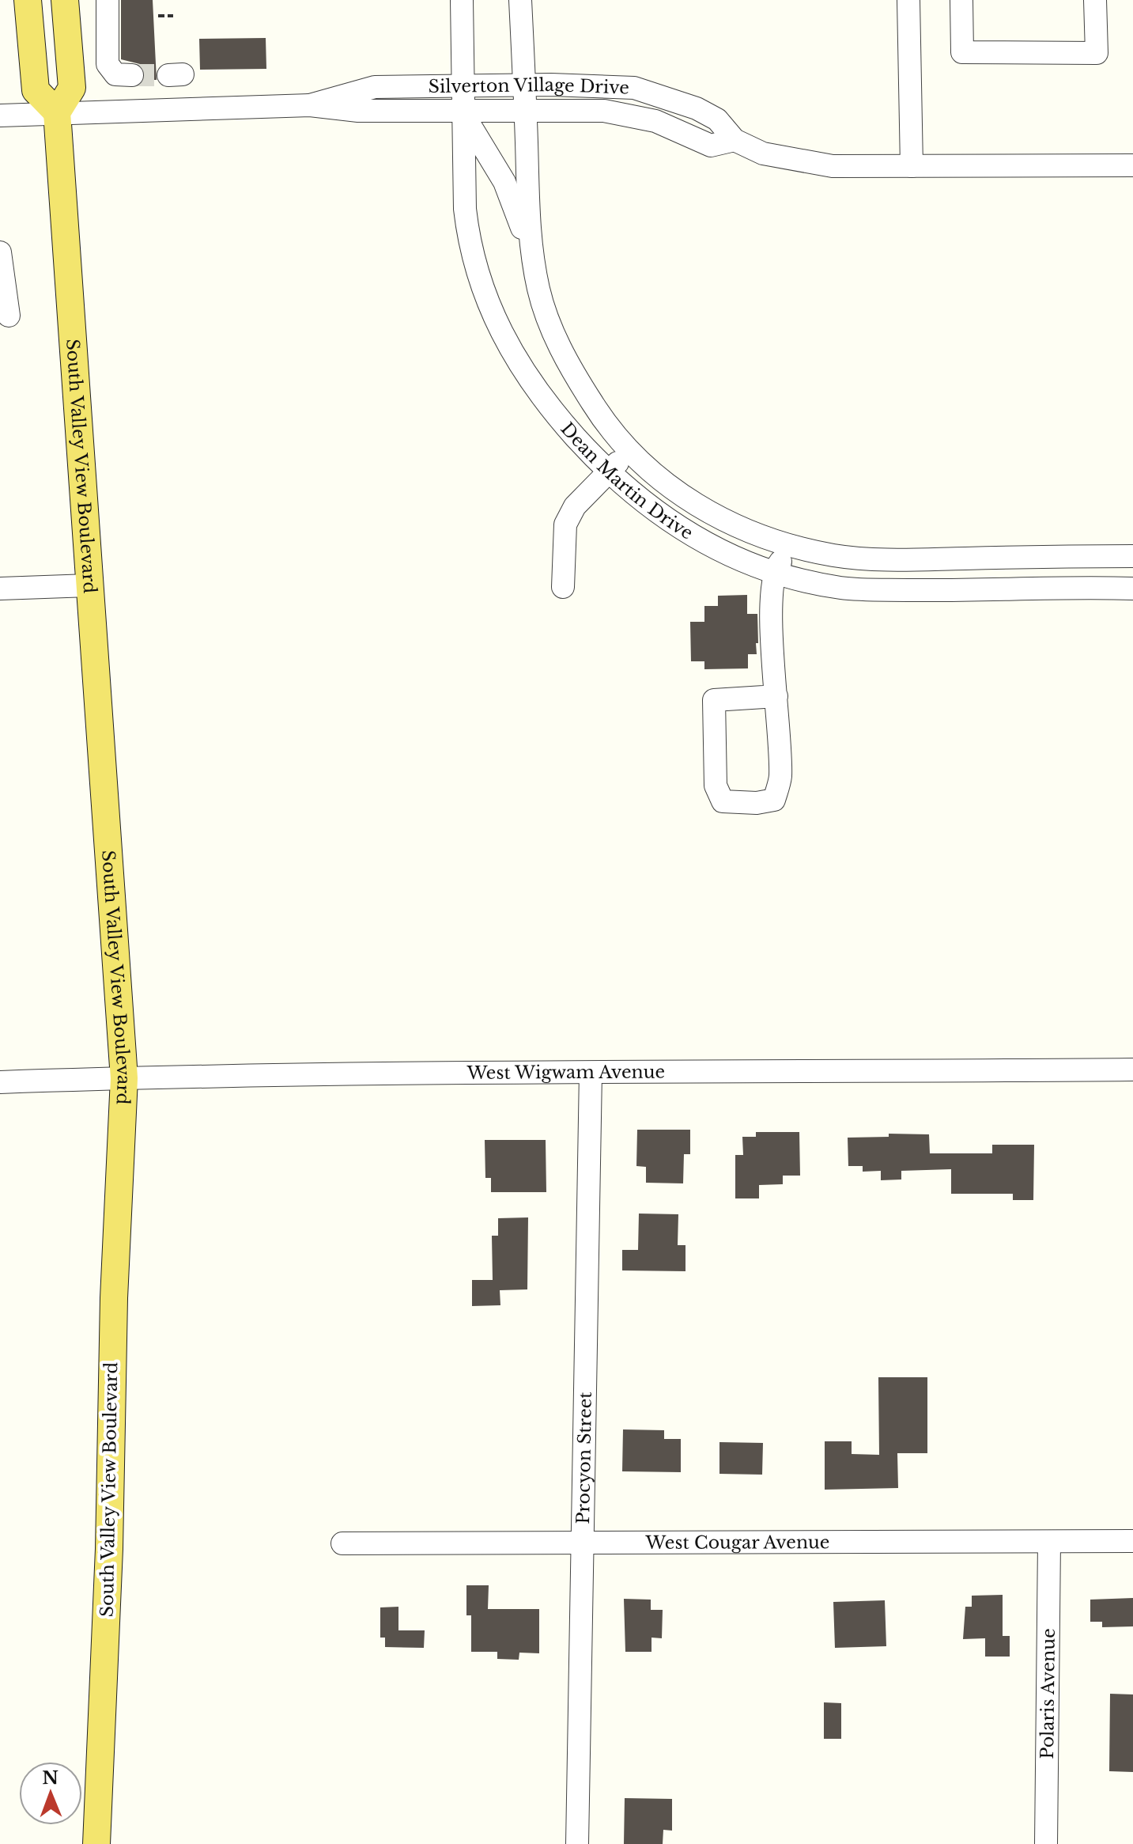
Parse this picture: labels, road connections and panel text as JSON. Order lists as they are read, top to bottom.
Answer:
{
  "streets": {
    "main road": ["South Valley View Boulevard"],
    "street": [
      "Silverton Village Drive",
      "Dean Martin Drive",
      "West Wigwam Avenue",
      "Procyon Street",
      "West Cougar Avenue",
      "Polaris Avenue"
    ]
  },
  "crossings": [
    ["Silverton Village Drive", "South Valley View Boulevard"],
    ["Silverton Village Drive", "Dean Martin Drive"],
    ["South Valley View Boulevard", "West Wigwam Avenue"],
    ["West Wigwam Avenue", "Procyon Street"],
    ["Procyon Street", "West Cougar Avenue"],
    ["West Cougar Avenue", "Polaris Avenue"]
  ],
  "north": "top"
}
